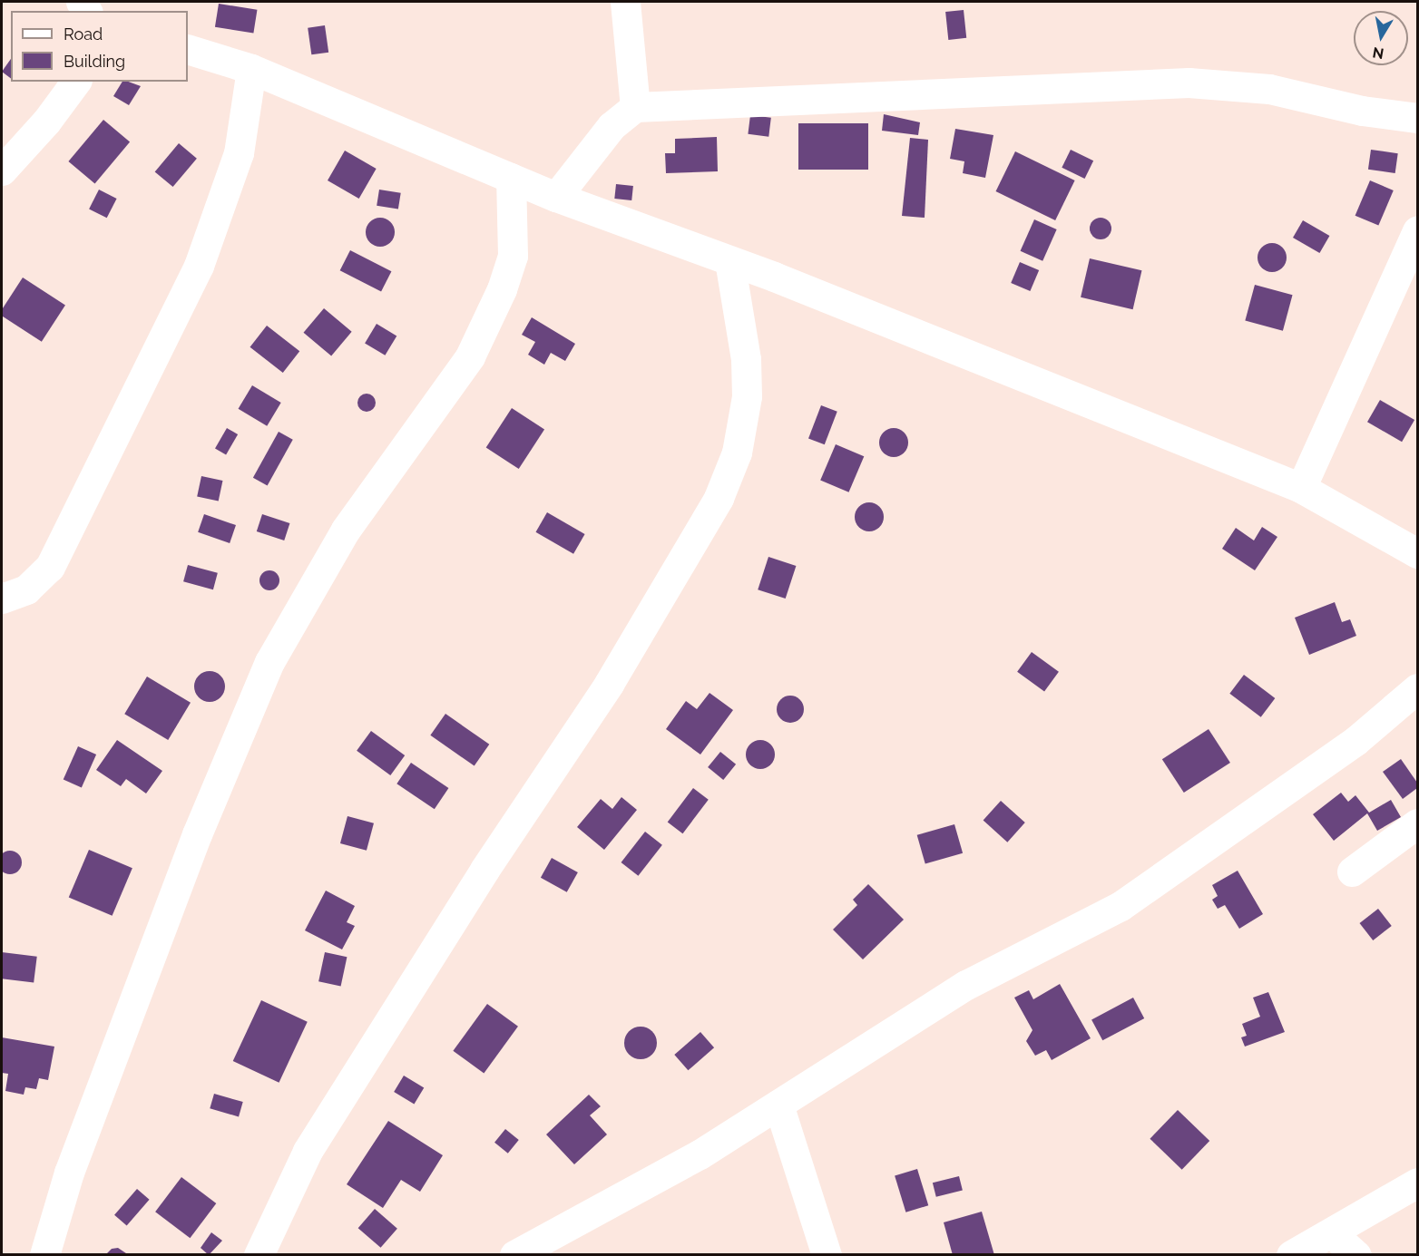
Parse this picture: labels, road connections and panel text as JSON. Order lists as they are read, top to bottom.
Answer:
{
  "legend": ["Road", "Building"],
  "north": "bottom"
}
